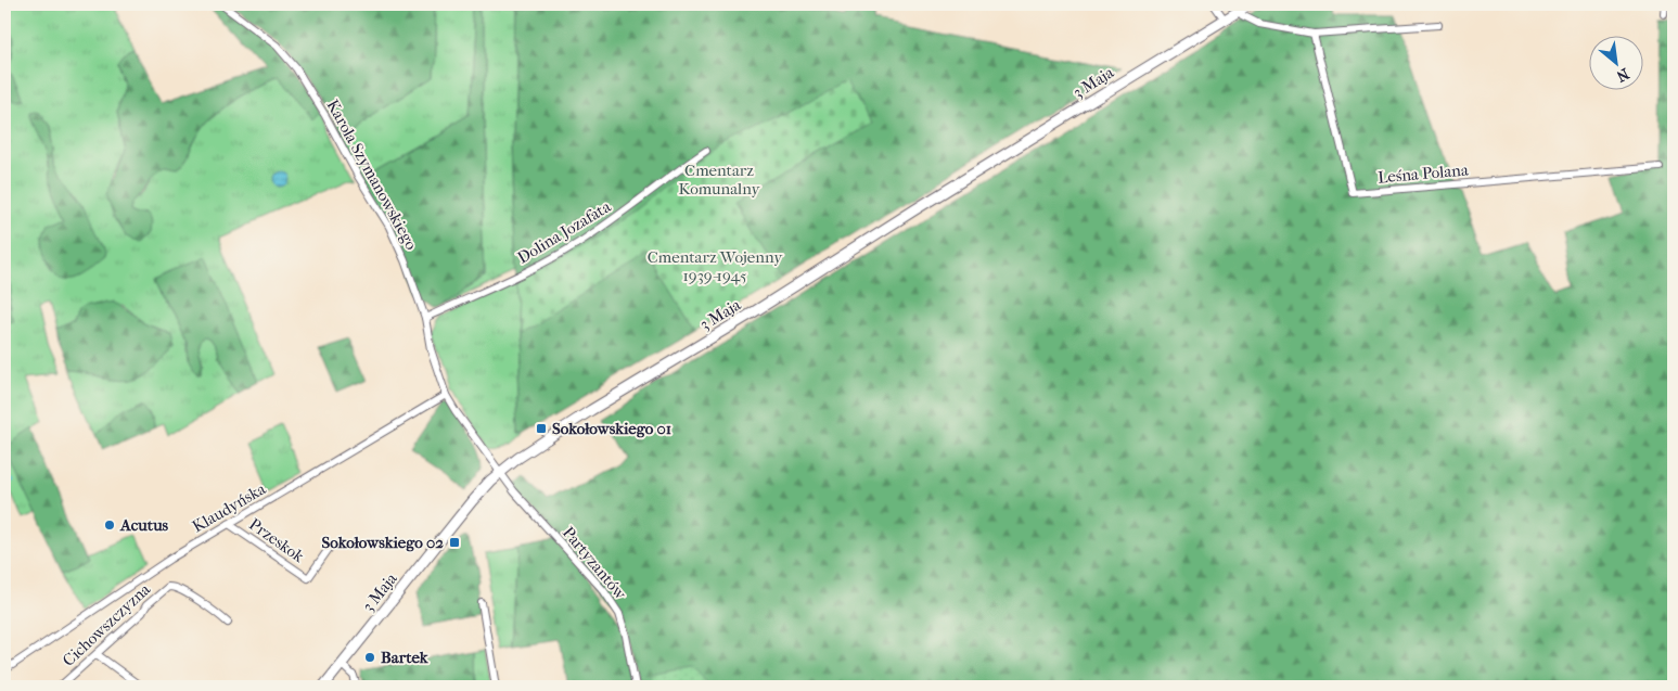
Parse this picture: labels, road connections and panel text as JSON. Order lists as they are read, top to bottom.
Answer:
{
  "streets": {
    "street": [
      "3 Maja",
      "Leśna Polana",
      "Karola Szymanowskiego",
      "Dolina Jozafata",
      "Klaudyńska",
      "Przeskok",
      "Partyzantów",
      "Cichowszczyzna"
    ]
  },
  "crossings": [
    ["3 Maja", "Karola Szymanowskiego"],
    ["3 Maja", "Partyzantów"],
    ["Karola Szymanowskiego", "Dolina Jozafata"],
    ["Karola Szymanowskiego", "Klaudyńska"],
    ["Karola Szymanowskiego", "Partyzantów"],
    ["Klaudyńska", "Przeskok"]
  ],
  "parks": ["Cmentarz Komunalny", "Cmentarz Wojenny 1939-1945"],
  "places": {
    "transit": ["Sokołowskiego 01", "Sokołowskiego 02"],
    "other": ["Acutus", "Bartek"]
  },
  "north": "bottom right"
}
